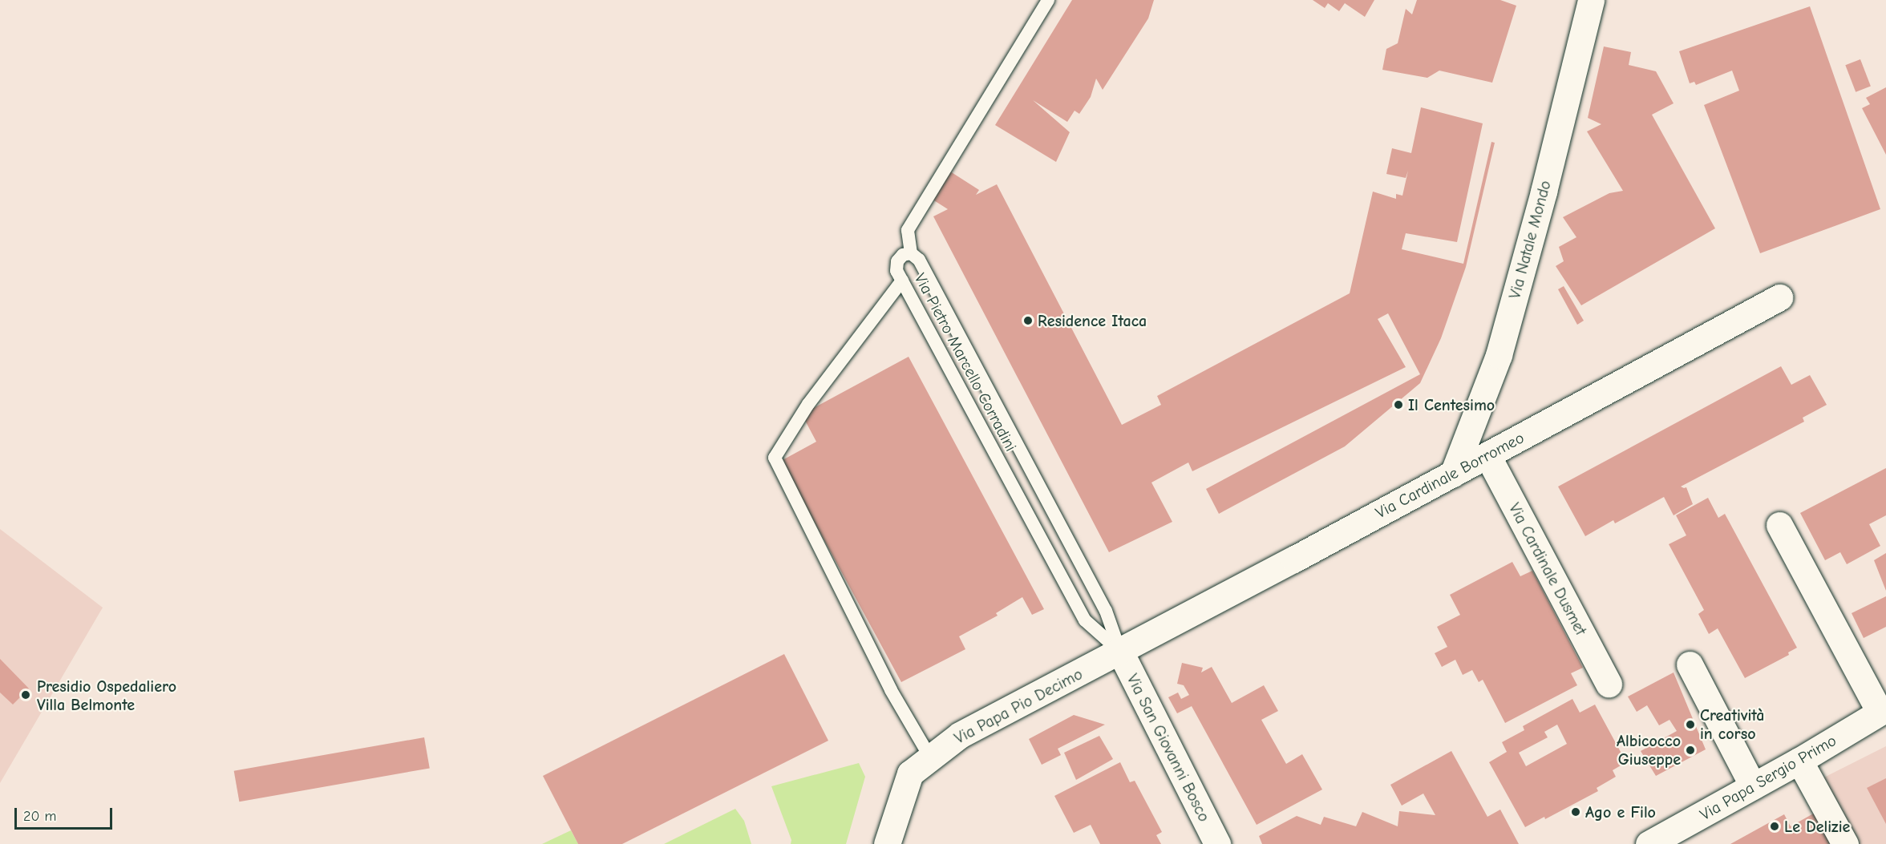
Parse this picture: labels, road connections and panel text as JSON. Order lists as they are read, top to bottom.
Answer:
{
  "streets": {
    "street": [
      "Via Natale Mondo",
      "Via Cardinale Borromeo",
      "Via Cardinale Dusmet",
      "Via Papa Pio Decimo",
      "Via San Giovanni Bosco",
      "Via Papa Sergio Primo"
    ],
    "lane": ["Via Pietro Marcello Corradini"]
  },
  "crossings": [
    ["Via Natale Mondo", "Via Cardinale Borromeo"],
    ["Via Pietro Marcello Corradini", "Via Cardinale Borromeo"],
    ["Via Pietro Marcello Corradini", "Via Papa Pio Decimo"],
    ["Via Pietro Marcello Corradini", "Via San Giovanni Bosco"],
    ["Via Cardinale Borromeo", "Via Cardinale Dusmet"],
    ["Via Cardinale Borromeo", "Via Papa Pio Decimo"],
    ["Via Cardinale Borromeo", "Via San Giovanni Bosco"],
    ["Via Papa Pio Decimo", "Via San Giovanni Bosco"]
  ],
  "places": [
    "Residence Itaca",
    "Il Centesimo",
    "Presidio Ospedaliero Villa Belmonte",
    "Creatività in corso",
    "Albicocco Giuseppe",
    "Ago e Filo",
    "Le Delizie"
  ],
  "scale_bar": "20 m"
}
